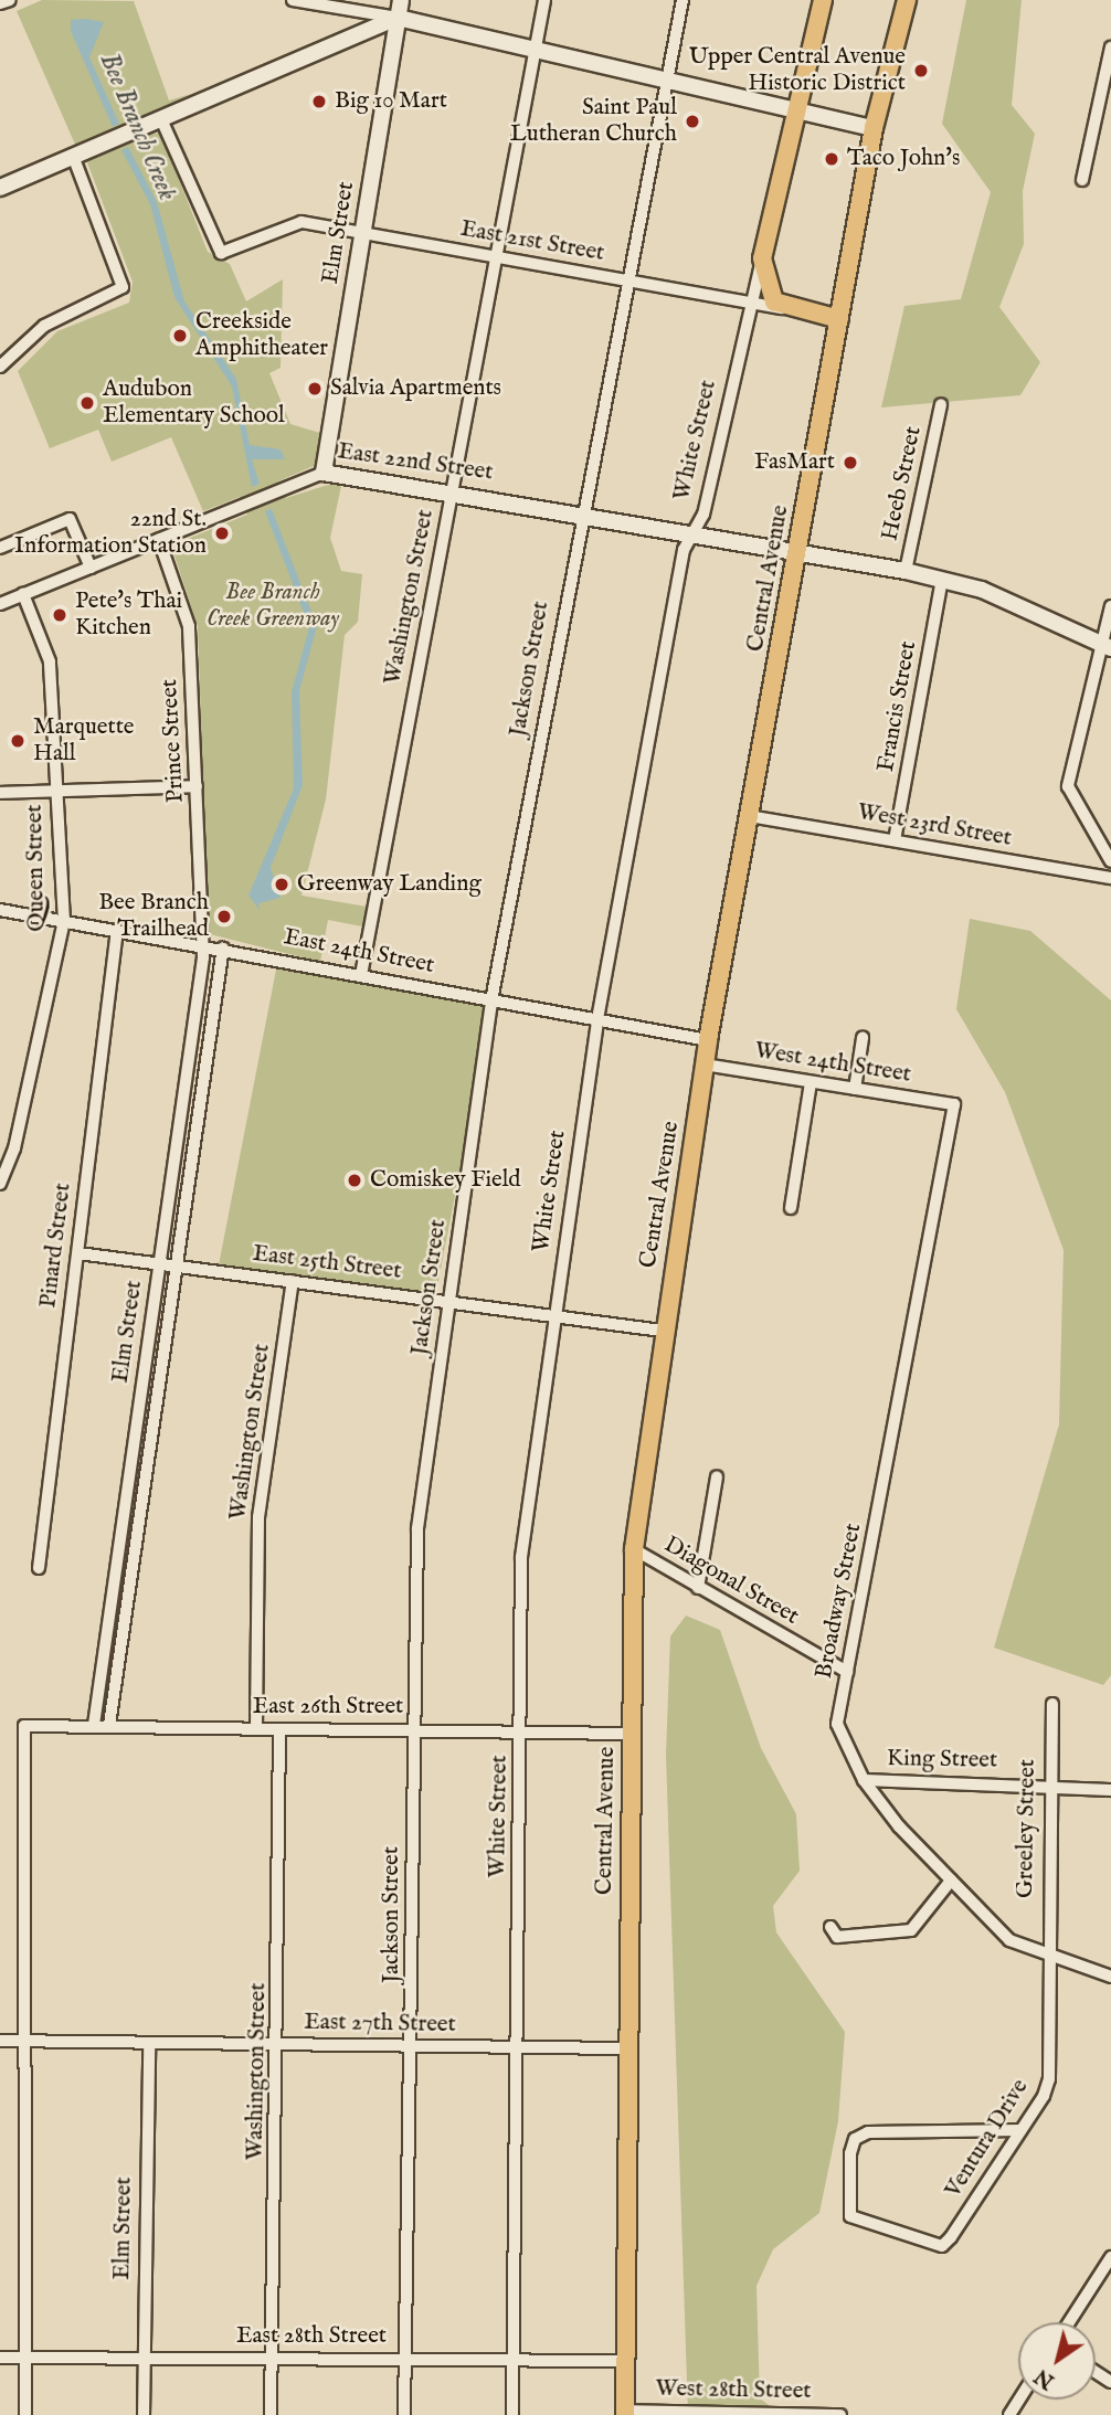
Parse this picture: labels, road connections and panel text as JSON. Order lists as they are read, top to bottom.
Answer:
{
  "streets": {
    "main road": ["East 21st Street", "White Street", "Central Avenue"],
    "street": [
      "Elm Street",
      "East 22nd Street",
      "Heeb Street",
      "Washington Street",
      "Jackson Street",
      "Francis Street",
      "Prince Street",
      "West 23rd Street",
      "Queen Street",
      "East 24th Street",
      "West 24th Street",
      "Pinard Street",
      "East 25th Street",
      "Diagonal Street",
      "Broadway Street",
      "East 26th Street",
      "King Street",
      "Greeley Street",
      "East 27th Street",
      "Ventura Drive",
      "East 28th Street",
      "West 28th Street"
    ]
  },
  "crossings": [
    ["Elm Street", "East 21st Street"],
    ["Elm Street", "East 22nd Street"],
    ["Elm Street", "Prince Street"],
    ["Elm Street", "East 24th Street"],
    ["Elm Street", "East 25th Street"],
    ["Elm Street", "East 26th Street"],
    ["Elm Street", "East 27th Street"],
    ["Elm Street", "East 28th Street"],
    ["East 21st Street", "White Street"],
    ["East 21st Street", "Central Avenue"],
    ["East 21st Street", "Washington Street"],
    ["East 21st Street", "Jackson Street"],
    ["White Street", "East 22nd Street"],
    ["White Street", "East 24th Street"],
    ["White Street", "East 25th Street"],
    ["White Street", "East 26th Street"],
    ["White Street", "East 27th Street"],
    ["White Street", "East 28th Street"],
    ["East 22nd Street", "Heeb Street"],
    ["East 22nd Street", "Central Avenue"],
    ["East 22nd Street", "Washington Street"],
    ["East 22nd Street", "Jackson Street"],
    ["East 22nd Street", "Francis Street"],
    ["East 22nd Street", "Prince Street"],
    ["East 22nd Street", "Queen Street"],
    ["Central Avenue", "West 23rd Street"],
    ["Central Avenue", "East 24th Street"],
    ["Central Avenue", "West 24th Street"],
    ["Central Avenue", "East 25th Street"],
    ["Central Avenue", "Diagonal Street"],
    ["Central Avenue", "East 26th Street"],
    ["Central Avenue", "East 27th Street"],
    ["Central Avenue", "East 28th Street"],
    ["Central Avenue", "West 28th Street"],
    ["Washington Street", "East 24th Street"],
    ["Washington Street", "East 25th Street"],
    ["Washington Street", "East 26th Street"],
    ["Washington Street", "East 27th Street"],
    ["Washington Street", "East 28th Street"],
    ["Jackson Street", "East 24th Street"],
    ["Jackson Street", "East 25th Street"],
    ["Jackson Street", "East 26th Street"],
    ["Jackson Street", "East 27th Street"],
    ["Jackson Street", "East 28th Street"],
    ["Francis Street", "West 23rd Street"],
    ["Prince Street", "East 24th Street"],
    ["Queen Street", "East 24th Street"],
    ["East 24th Street", "Pinard Street"],
    ["West 24th Street", "Broadway Street"],
    ["Pinard Street", "East 25th Street"],
    ["Diagonal Street", "Broadway Street"],
    ["Broadway Street", "King Street"],
    ["Broadway Street", "Greeley Street"],
    ["Broadway Street", "Ventura Drive"],
    ["East 26th Street", "East 27th Street"],
    ["King Street", "Greeley Street"],
    ["Greeley Street", "Ventura Drive"]
  ],
  "water": ["Bee Branch Creek"],
  "parks": ["Bee Branch Creek Greenway"],
  "places": [
    "Upper Central Avenue Historic District",
    "Big 10 Mart",
    "Saint Paul Lutheran Church",
    "Taco John's",
    "Creekside Amphitheater",
    "Salvia Apartments",
    "Audubon Elementary School",
    "FasMart",
    "22nd St. Information Station",
    "Pete's Thai Kitchen",
    "Marquette Hall",
    "Greenway Landing",
    "Bee Branch Trailhead",
    "Comiskey Field"
  ],
  "north": "bottom left"
}
